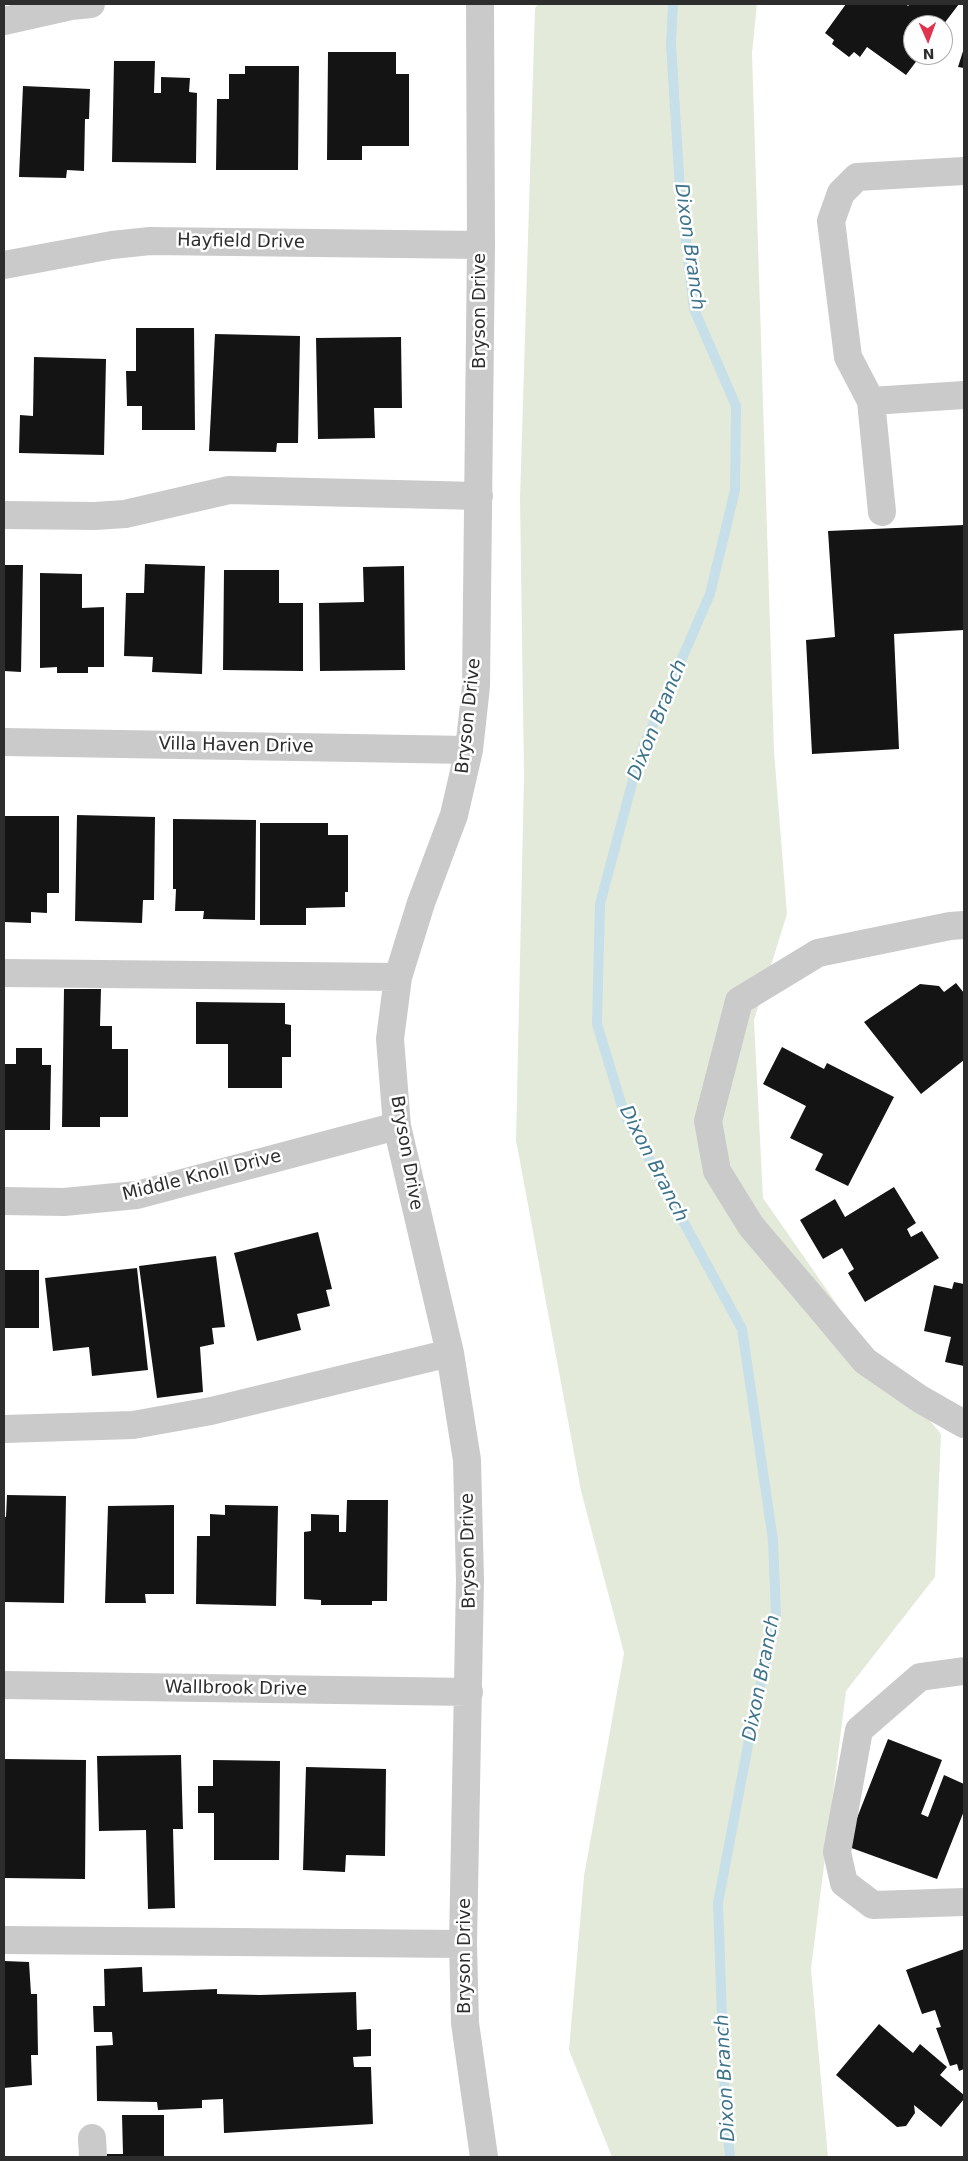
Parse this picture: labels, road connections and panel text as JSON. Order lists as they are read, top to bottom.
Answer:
{
  "streets": {
    "street": [
      "Hayfield Drive",
      "Bryson Drive",
      "Villa Haven Drive",
      "Middle Knoll Drive",
      "Wallbrook Drive"
    ]
  },
  "crossings": [
    ["Hayfield Drive", "Bryson Drive"],
    ["Bryson Drive", "Villa Haven Drive"],
    ["Bryson Drive", "Middle Knoll Drive"],
    ["Bryson Drive", "Wallbrook Drive"]
  ],
  "water": ["Dixon Branch"],
  "north": "bottom"
}
